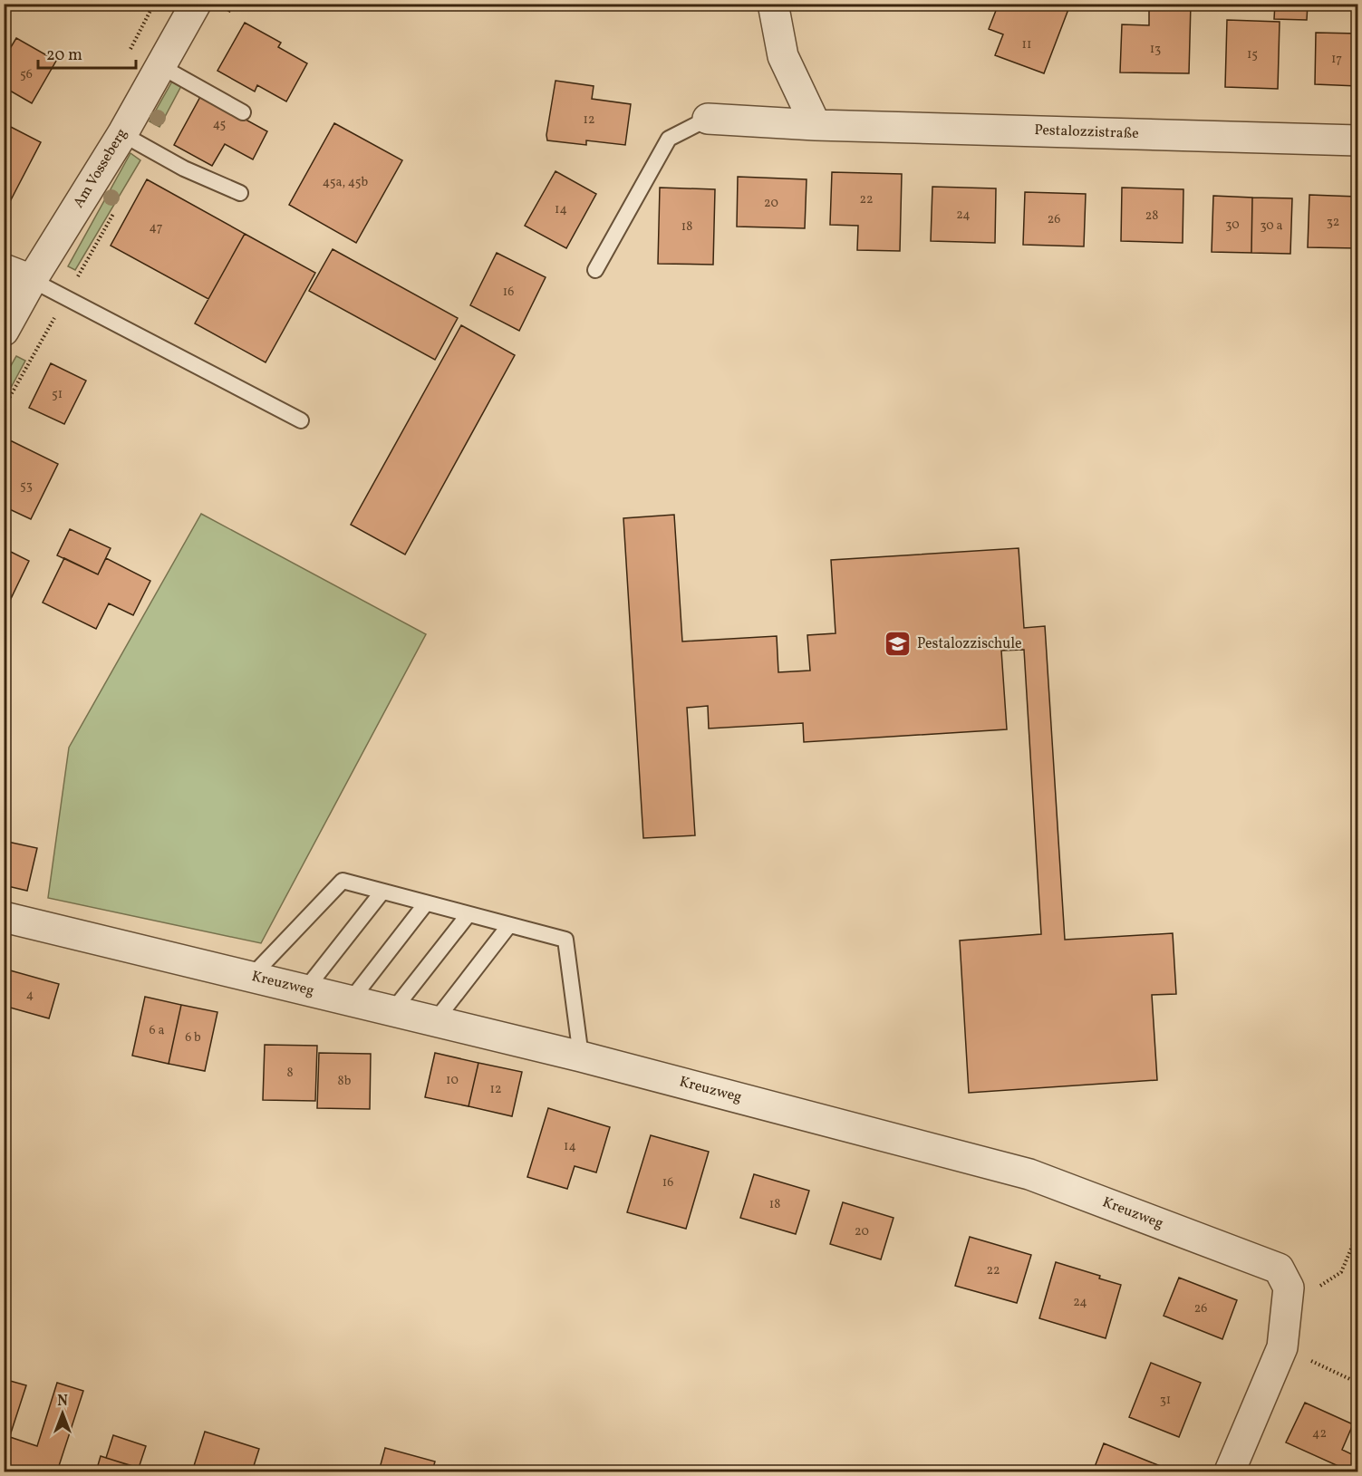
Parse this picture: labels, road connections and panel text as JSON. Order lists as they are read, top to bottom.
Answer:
{
  "streets": {
    "street": ["Pestalozzistraße", "Am Vosseberg", "Kreuzweg"]
  },
  "places": {
    "school or university": ["Pestalozzischule"]
  },
  "house_numbers": [
    "11",
    "13",
    "15",
    "17",
    "56",
    "12",
    "45",
    "45a, 45b",
    "22",
    "20",
    "14",
    "24",
    "28",
    "26",
    "32",
    "30",
    "30 a",
    "18",
    "47",
    "16",
    "51",
    "53",
    "4",
    "6 a",
    "6 b",
    "8",
    "10",
    "8b",
    "12",
    "14",
    "16",
    "18",
    "20",
    "22",
    "24",
    "26",
    "31",
    "42"
  ],
  "scale_bar": "20 m",
  "north": "top"
}
